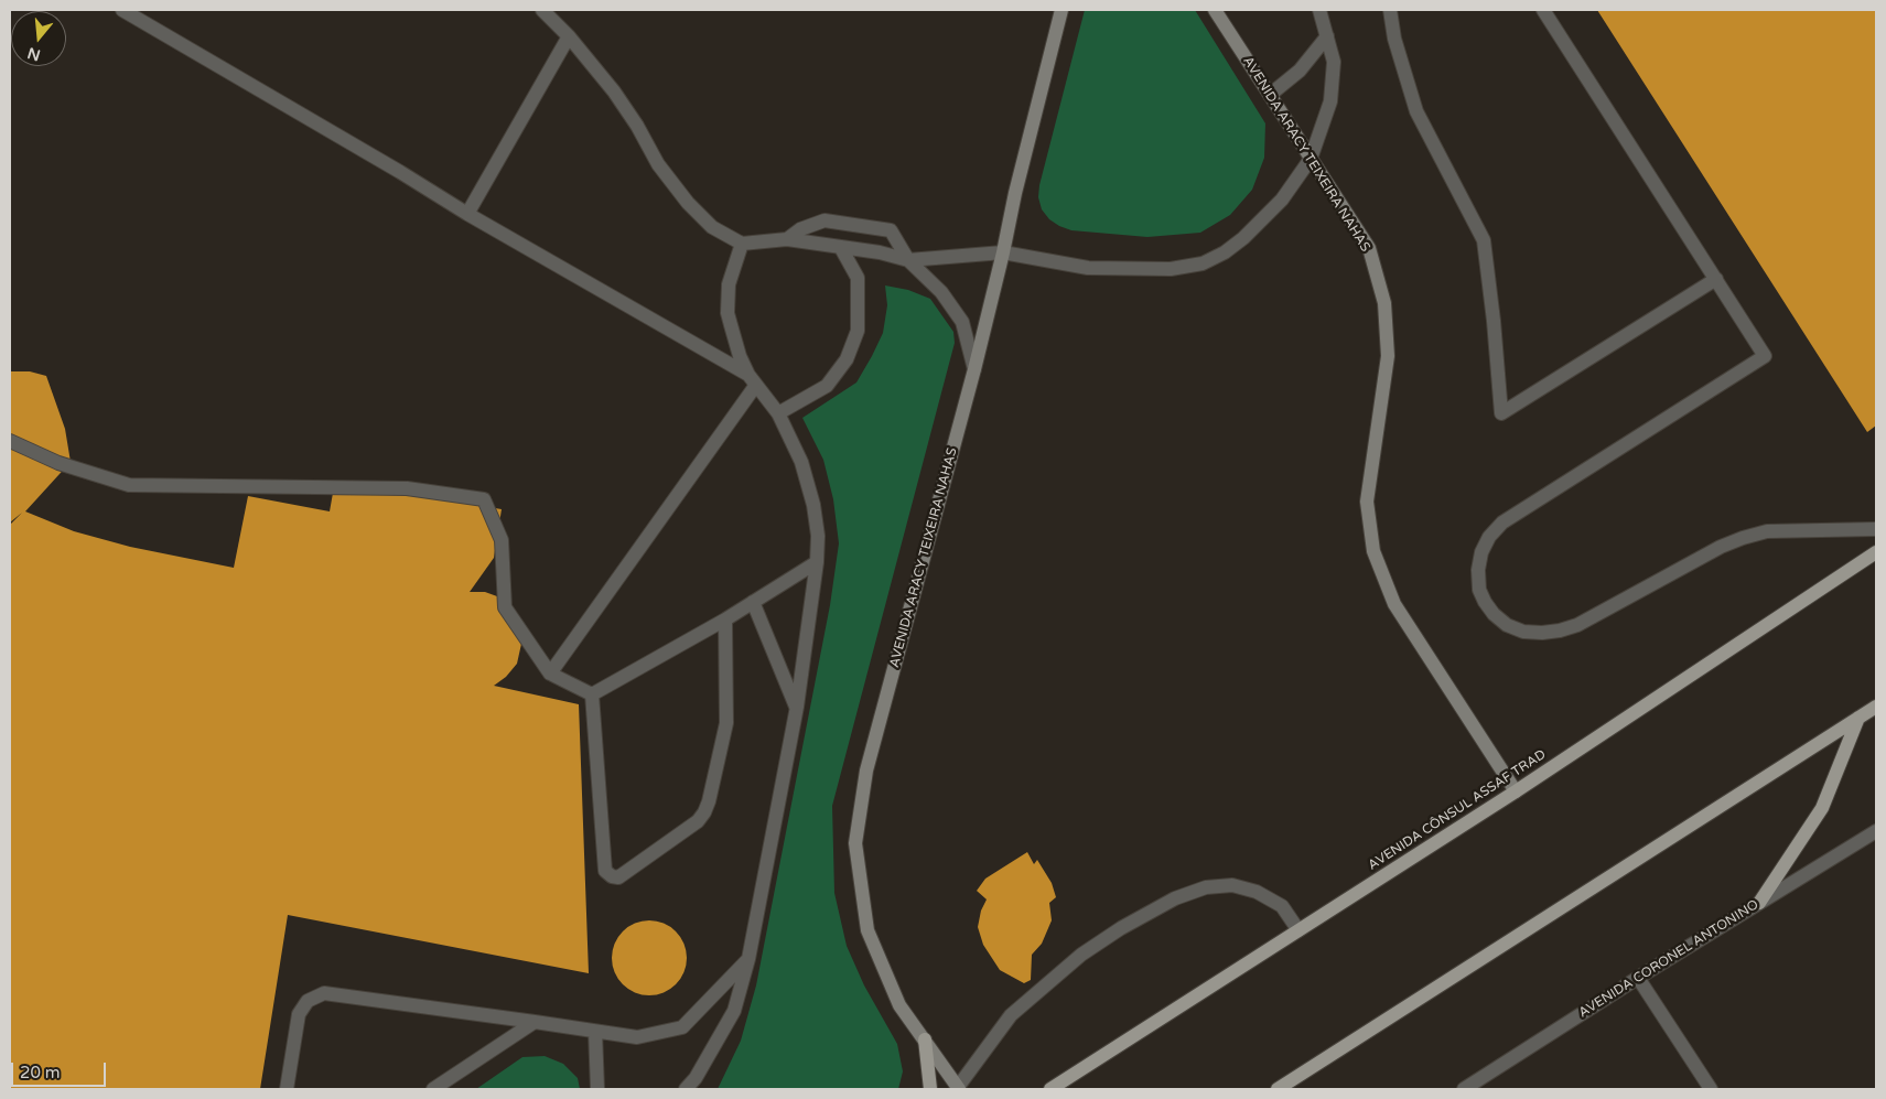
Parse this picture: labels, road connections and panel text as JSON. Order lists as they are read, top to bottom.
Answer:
{
  "streets": {
    "main road": ["AVENIDA CÔNSUL ASSAF TRAD"],
    "street": ["AVENIDA ARACY TEIXEIRA NAHAS", "AVENIDA CORONEL ANTONINO"]
  },
  "crossings": [
    ["AVENIDA ARACY TEIXEIRA NAHAS", "AVENIDA CÔNSUL ASSAF TRAD"]
  ],
  "scale_bar": "20 m",
  "north": "bottom"
}
